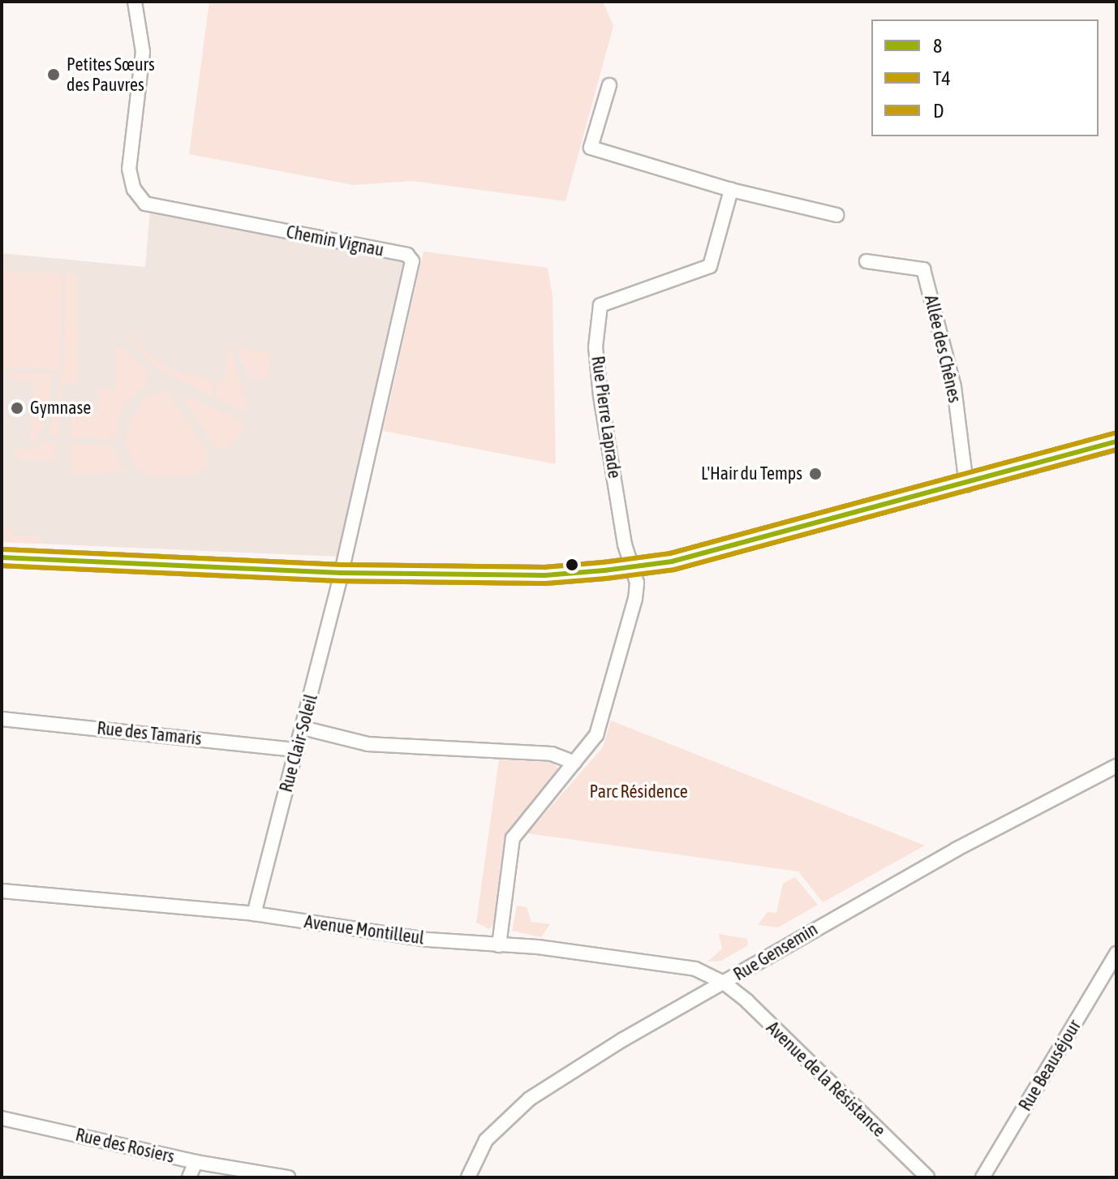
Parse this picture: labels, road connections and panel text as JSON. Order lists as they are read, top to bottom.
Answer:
{
  "streets": {
    "street": [
      "Chemin Vignau",
      "Allée des Chênes",
      "Rue Pierre Laprade",
      "Rue des Tamaris",
      "Rue Clair-Soleil",
      "Avenue Montilleul",
      "Rue Gensemin",
      "Rue Beauséjour",
      "Avenue de la Résistance",
      "Rue des Rosiers"
    ]
  },
  "crossings": [
    ["Chemin Vignau", "Rue Clair-Soleil"],
    ["Rue des Tamaris", "Rue Clair-Soleil"],
    ["Rue Clair-Soleil", "Avenue Montilleul"],
    ["Avenue Montilleul", "Rue Gensemin"],
    ["Avenue Montilleul", "Avenue de la Résistance"],
    ["Rue Gensemin", "Avenue de la Résistance"]
  ],
  "parks": ["Parc Résidence"],
  "places": ["Petites Sœurs des Pauvres", "Gymnase", "L'Hair du Temps"],
  "lines": ["transit line D", "transit line 8", "transit line T4"],
  "legend": ["8", "T4", "D"]
}
